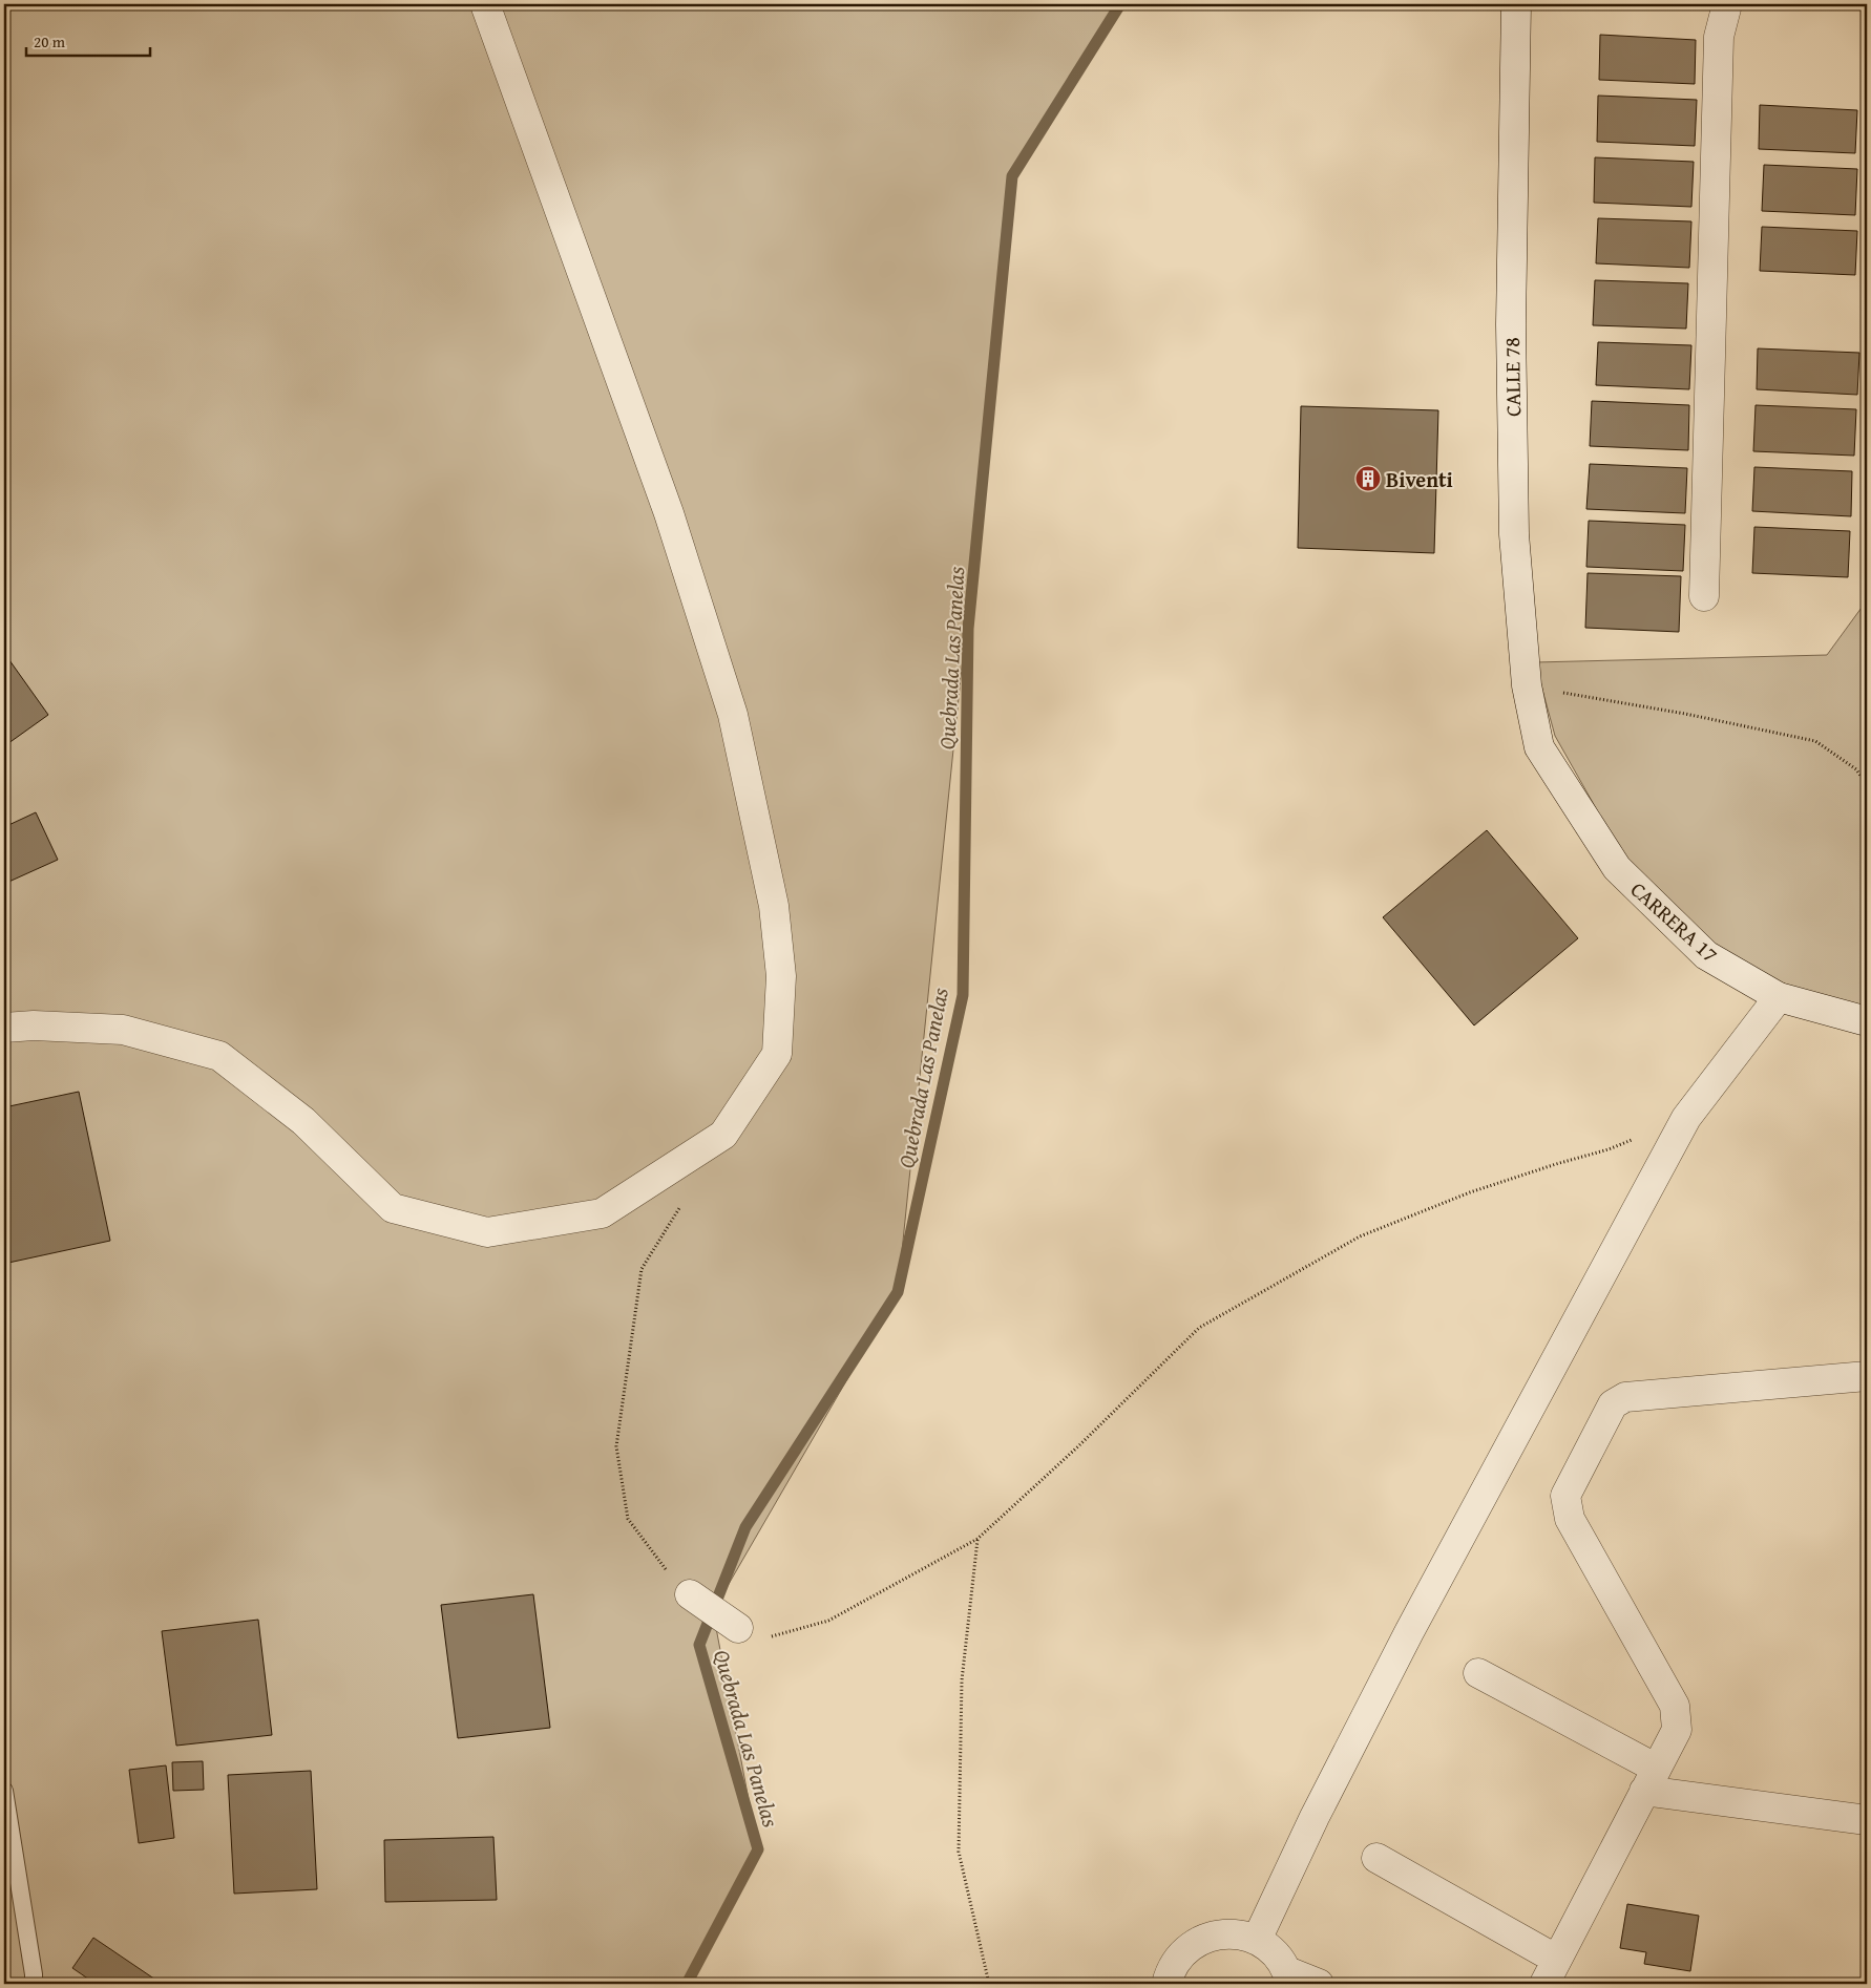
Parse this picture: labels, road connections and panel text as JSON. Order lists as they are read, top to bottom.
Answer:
{
  "streets": {
    "street": ["CALLE 78", "CARRERA 17"]
  },
  "crossings": [
    ["CALLE 78", "CARRERA 17"]
  ],
  "water": ["Quebrada Las Panelas"],
  "places": {
    "building": ["Biventi"]
  },
  "scale_bar": "20 m"
}
